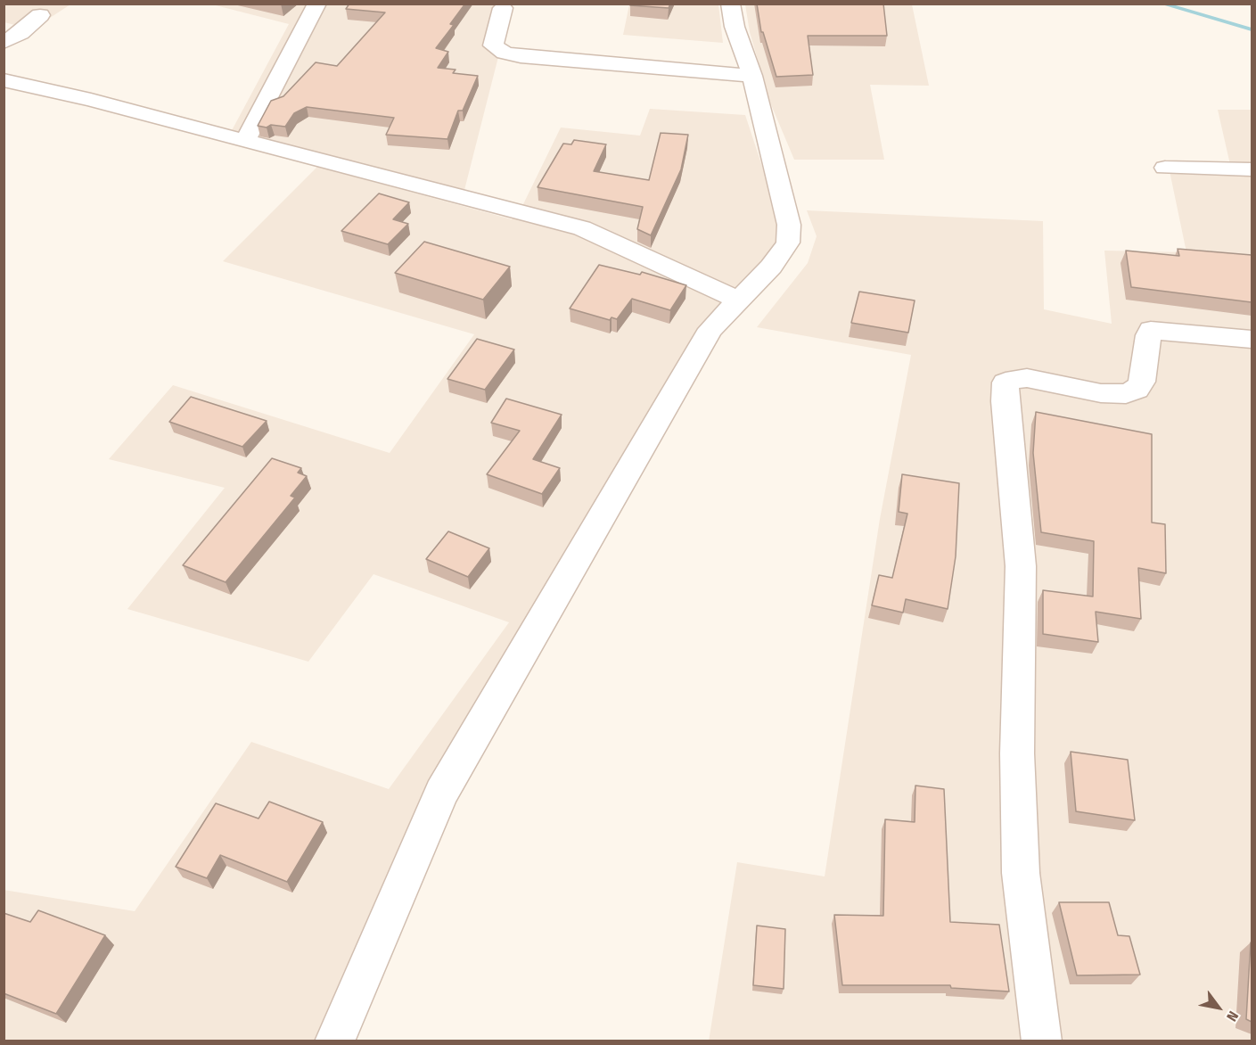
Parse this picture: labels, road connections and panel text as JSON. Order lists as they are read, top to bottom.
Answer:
{
  "north": "bottom right"
}
